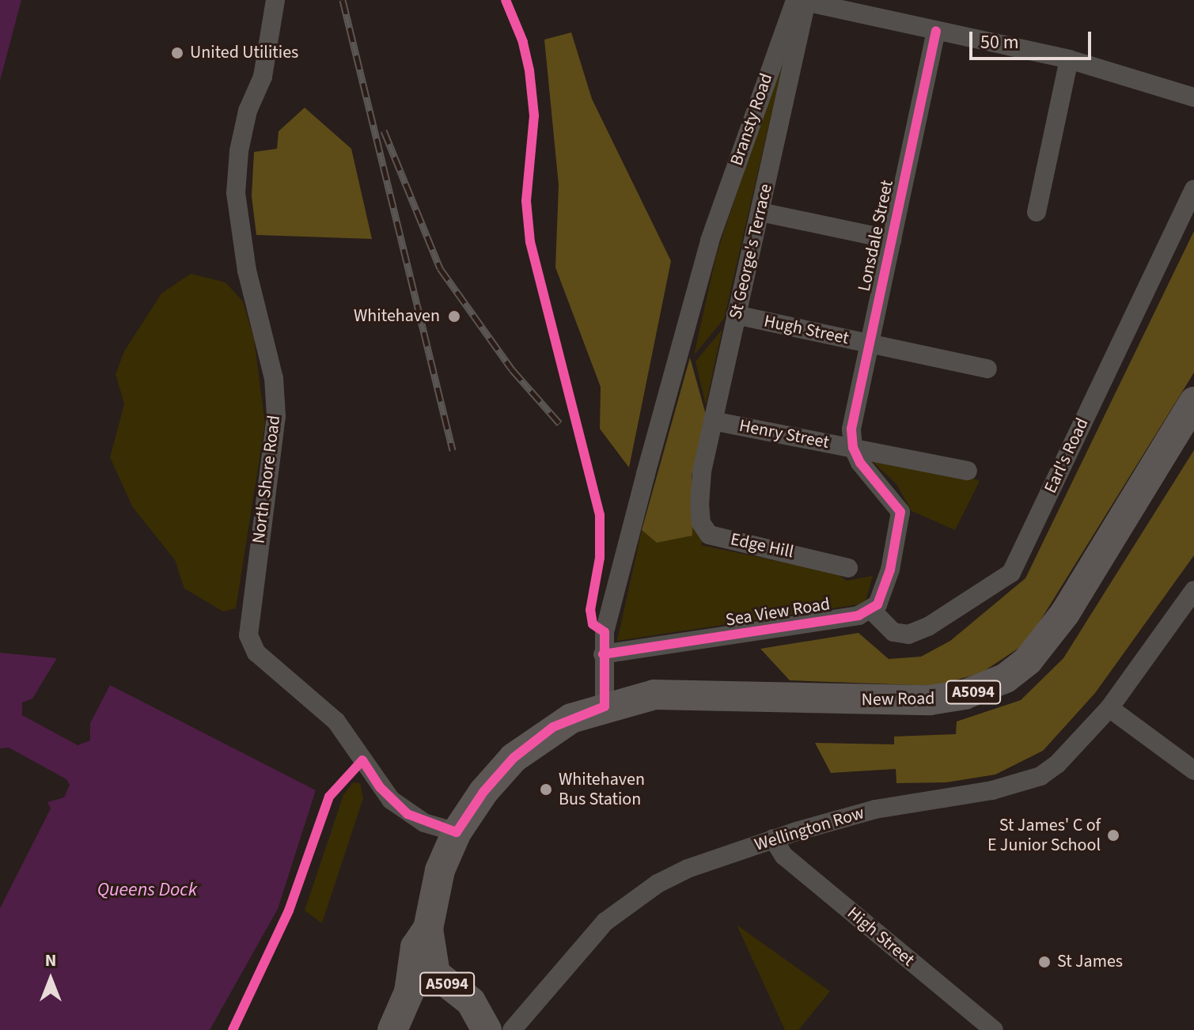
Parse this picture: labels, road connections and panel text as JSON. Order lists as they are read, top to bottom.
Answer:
{
  "streets": {
    "main road": ["A5094", "New Road"],
    "street": [
      "Bransty Road",
      "Lonsdale Street",
      "St George's Terrace",
      "Hugh Street",
      "Henry Street",
      "Earl's Road",
      "North Shore Road",
      "Edge Hill",
      "Sea View Road",
      "Wellington Row",
      "High Street"
    ]
  },
  "crossings": [
    ["Bransty Road", "St George's Terrace"],
    ["Bransty Road", "Sea View Road"],
    ["Bransty Road", "A5094"],
    ["Bransty Road", "New Road"],
    ["Lonsdale Street", "Hugh Street"],
    ["Lonsdale Street", "Henry Street"],
    ["St George's Terrace", "Hugh Street"],
    ["St George's Terrace", "Henry Street"],
    ["St George's Terrace", "Edge Hill"],
    ["Earl's Road", "Sea View Road"],
    ["North Shore Road", "A5094"],
    ["A5094", "New Road"],
    ["Wellington Row", "High Street"]
  ],
  "water": ["Queens Dock"],
  "places": [
    "United Utilities",
    "Whitehaven",
    "Whitehaven Bus Station",
    "St James' C of E Junior School",
    "St James"
  ],
  "scale_bar": "50 m",
  "north": "top"
}
